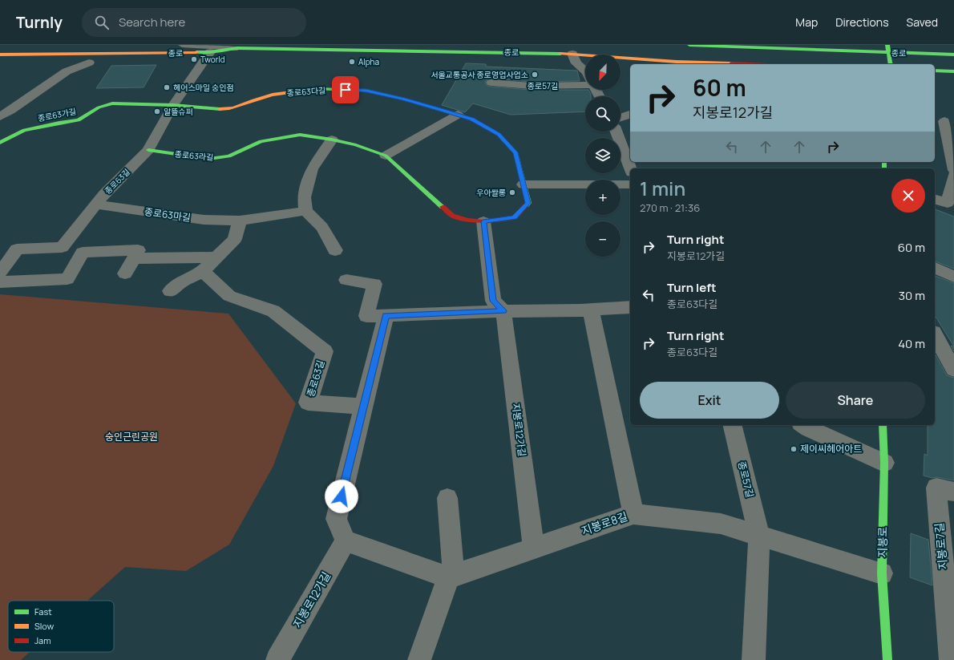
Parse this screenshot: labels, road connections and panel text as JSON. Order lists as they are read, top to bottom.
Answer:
{
  "streets": {
    "main road": [
      "종로",
      "종로63다길",
      "종로63가길",
      "종로63라길",
      "지봉로"
    ],
    "street": [
      "종로57길",
      "종로63길",
      "종로63마길",
      "지봉로12가길",
      "지봉로8길",
      "지봉로7길"
    ]
  },
  "crossings": [
    ["종로", "종로63길"],
    ["종로57길", "지봉로8길"],
    ["종로63다길", "종로63가길"],
    ["종로63다길", "종로63라길"],
    ["종로63다길", "종로63길"],
    ["종로63가길", "종로63길"],
    ["종로63라길", "종로63길"],
    ["종로63길", "종로63마길"],
    ["지봉로12가길", "지봉로8길"],
    ["지봉로8길", "지봉로"]
  ],
  "parks": ["숭인근린공원"],
  "places": [
    "Tworld",
    "Alpha",
    "서울교통공사 종로영업사업소",
    "헤어스마일 숭인점",
    "알뜰슈퍼",
    "우아쌀롱",
    "제이씨헤어아트"
  ],
  "legend": ["Fast", "Slow", "Jam"],
  "north": "bottom left",
  "page": {
    "header": "Turnly",
    "search": "Search here",
    "nav": ["Map", "Directions", "Saved"],
    "map_buttons": ["+", "−"],
    "turn": ["60 m", "지봉로12가길"],
    "heading": ["1 min", "270 m · 21:36"],
    "list": [
      {
        "name": "Turn right",
        "note": "지봉로12가길",
        "value": "60 m"
      },
      {
        "name": "Turn left",
        "note": "종로63다길",
        "value": "30 m"
      },
      {
        "name": "Turn right",
        "note": "종로63다길",
        "value": "40 m"
      }
    ],
    "buttons": ["Exit", "Share"]
  }
}
